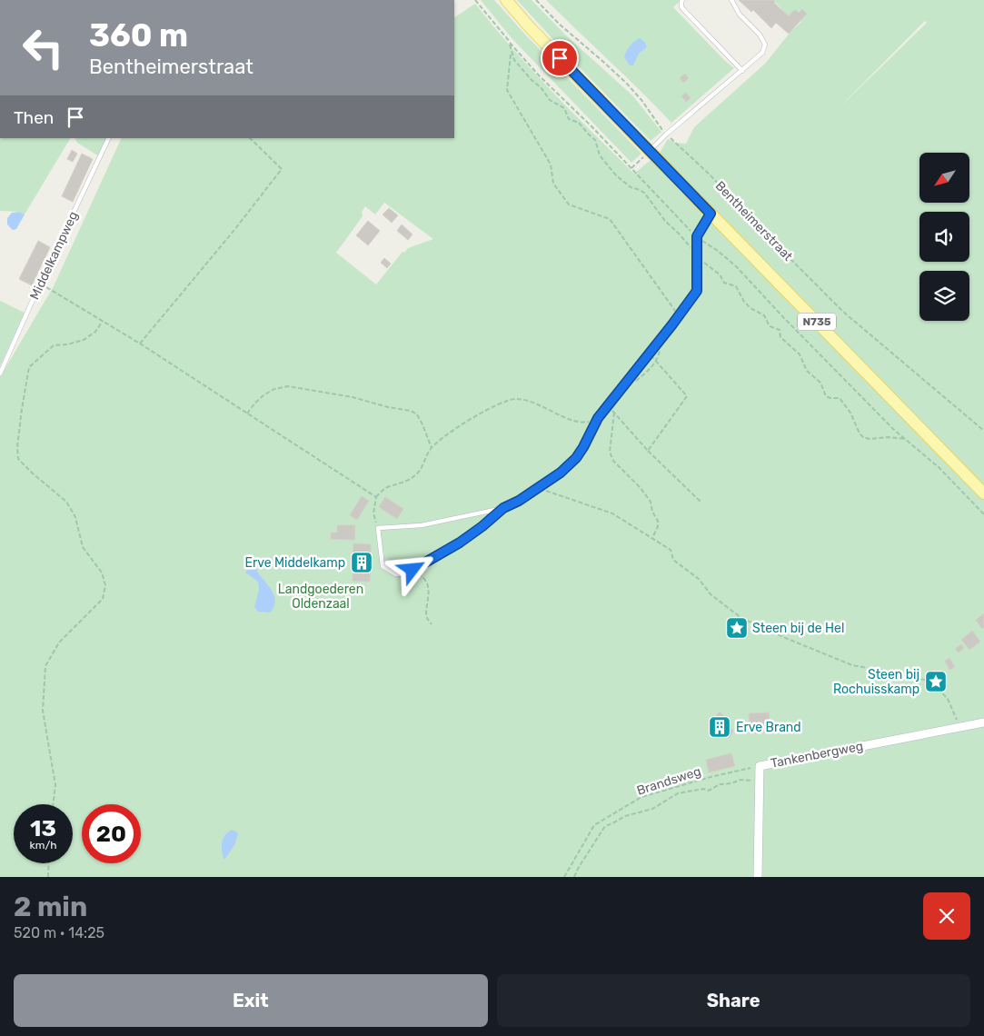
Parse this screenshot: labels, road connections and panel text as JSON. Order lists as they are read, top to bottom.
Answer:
{
  "streets": {
    "main road": ["Bentheimerstraat", "N735"],
    "street": ["Tankenbergweg"],
    "lane": ["Middelkampweg"],
    "path": ["Brandsweg"]
  },
  "crossings": [
    ["Tankenbergweg", "Brandsweg"]
  ],
  "parks": ["Landgoederen Oldenzaal"],
  "places": {
    "building": ["Erve Middelkamp", "Erve Brand"],
    "place": ["Steen bij de Hel", "Steen bij Rochuisskamp"]
  },
  "north": "bottom left",
  "page": {
    "turn": ["360 m", "Bentheimerstraat"],
    "then": "Then",
    "speed": "13 km/h",
    "limit": "20",
    "heading": ["2 min", "520 m · 14:25"],
    "buttons": ["Exit", "Share"]
  }
}
